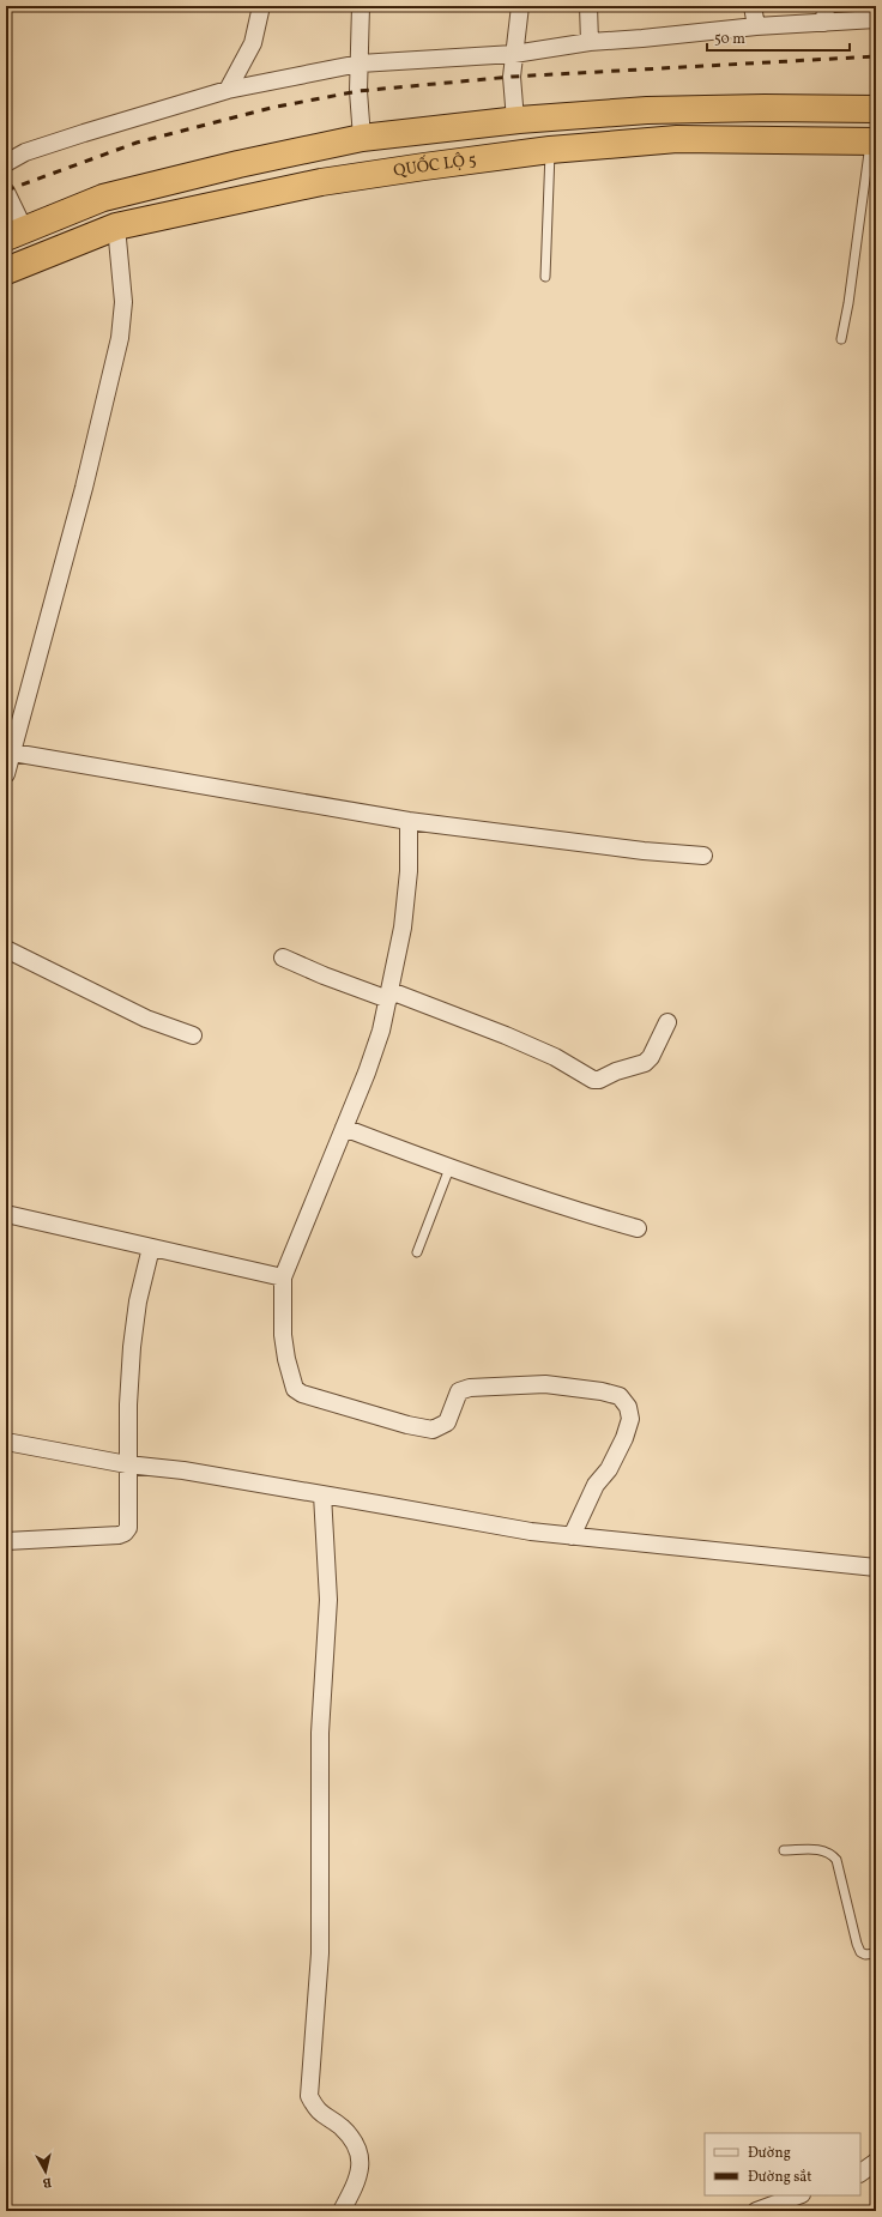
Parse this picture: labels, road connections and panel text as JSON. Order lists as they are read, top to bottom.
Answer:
{
  "streets": {
    "highway": ["QUỐC LỘ 5"]
  },
  "legend": ["Đường", "Đường sắt"],
  "scale_bar": "50 m",
  "north": "bottom"
}
